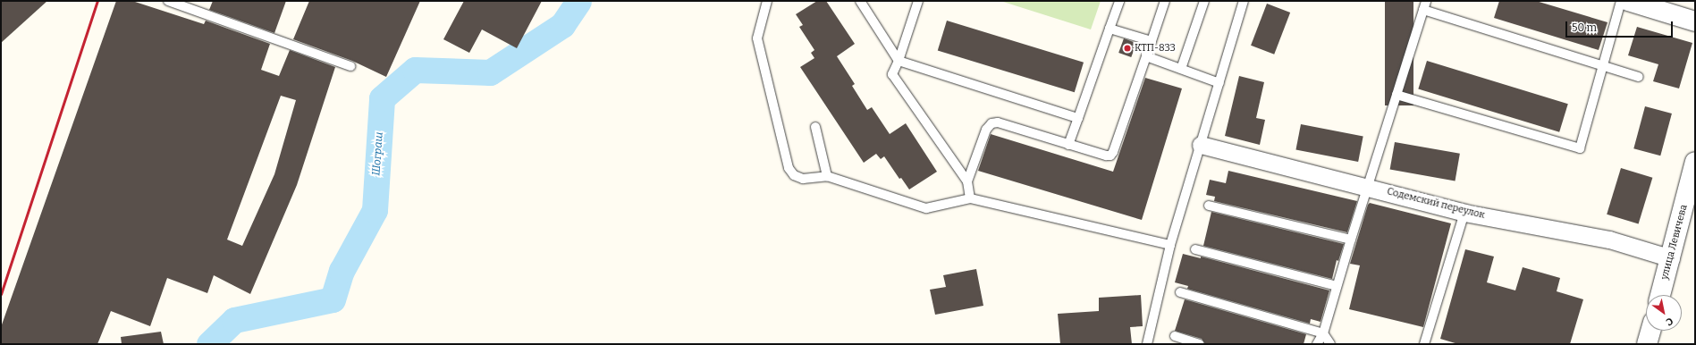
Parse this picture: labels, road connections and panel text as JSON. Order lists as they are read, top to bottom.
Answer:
{
  "streets": {
    "street": ["Содемский переулок", "улица Левичева"]
  },
  "crossings": [
    ["Содемский переулок", "улица Левичева"]
  ],
  "water": ["Шограш"],
  "places": ["КТП-833"],
  "scale_bar": "50 m",
  "north": "bottom right"
}
